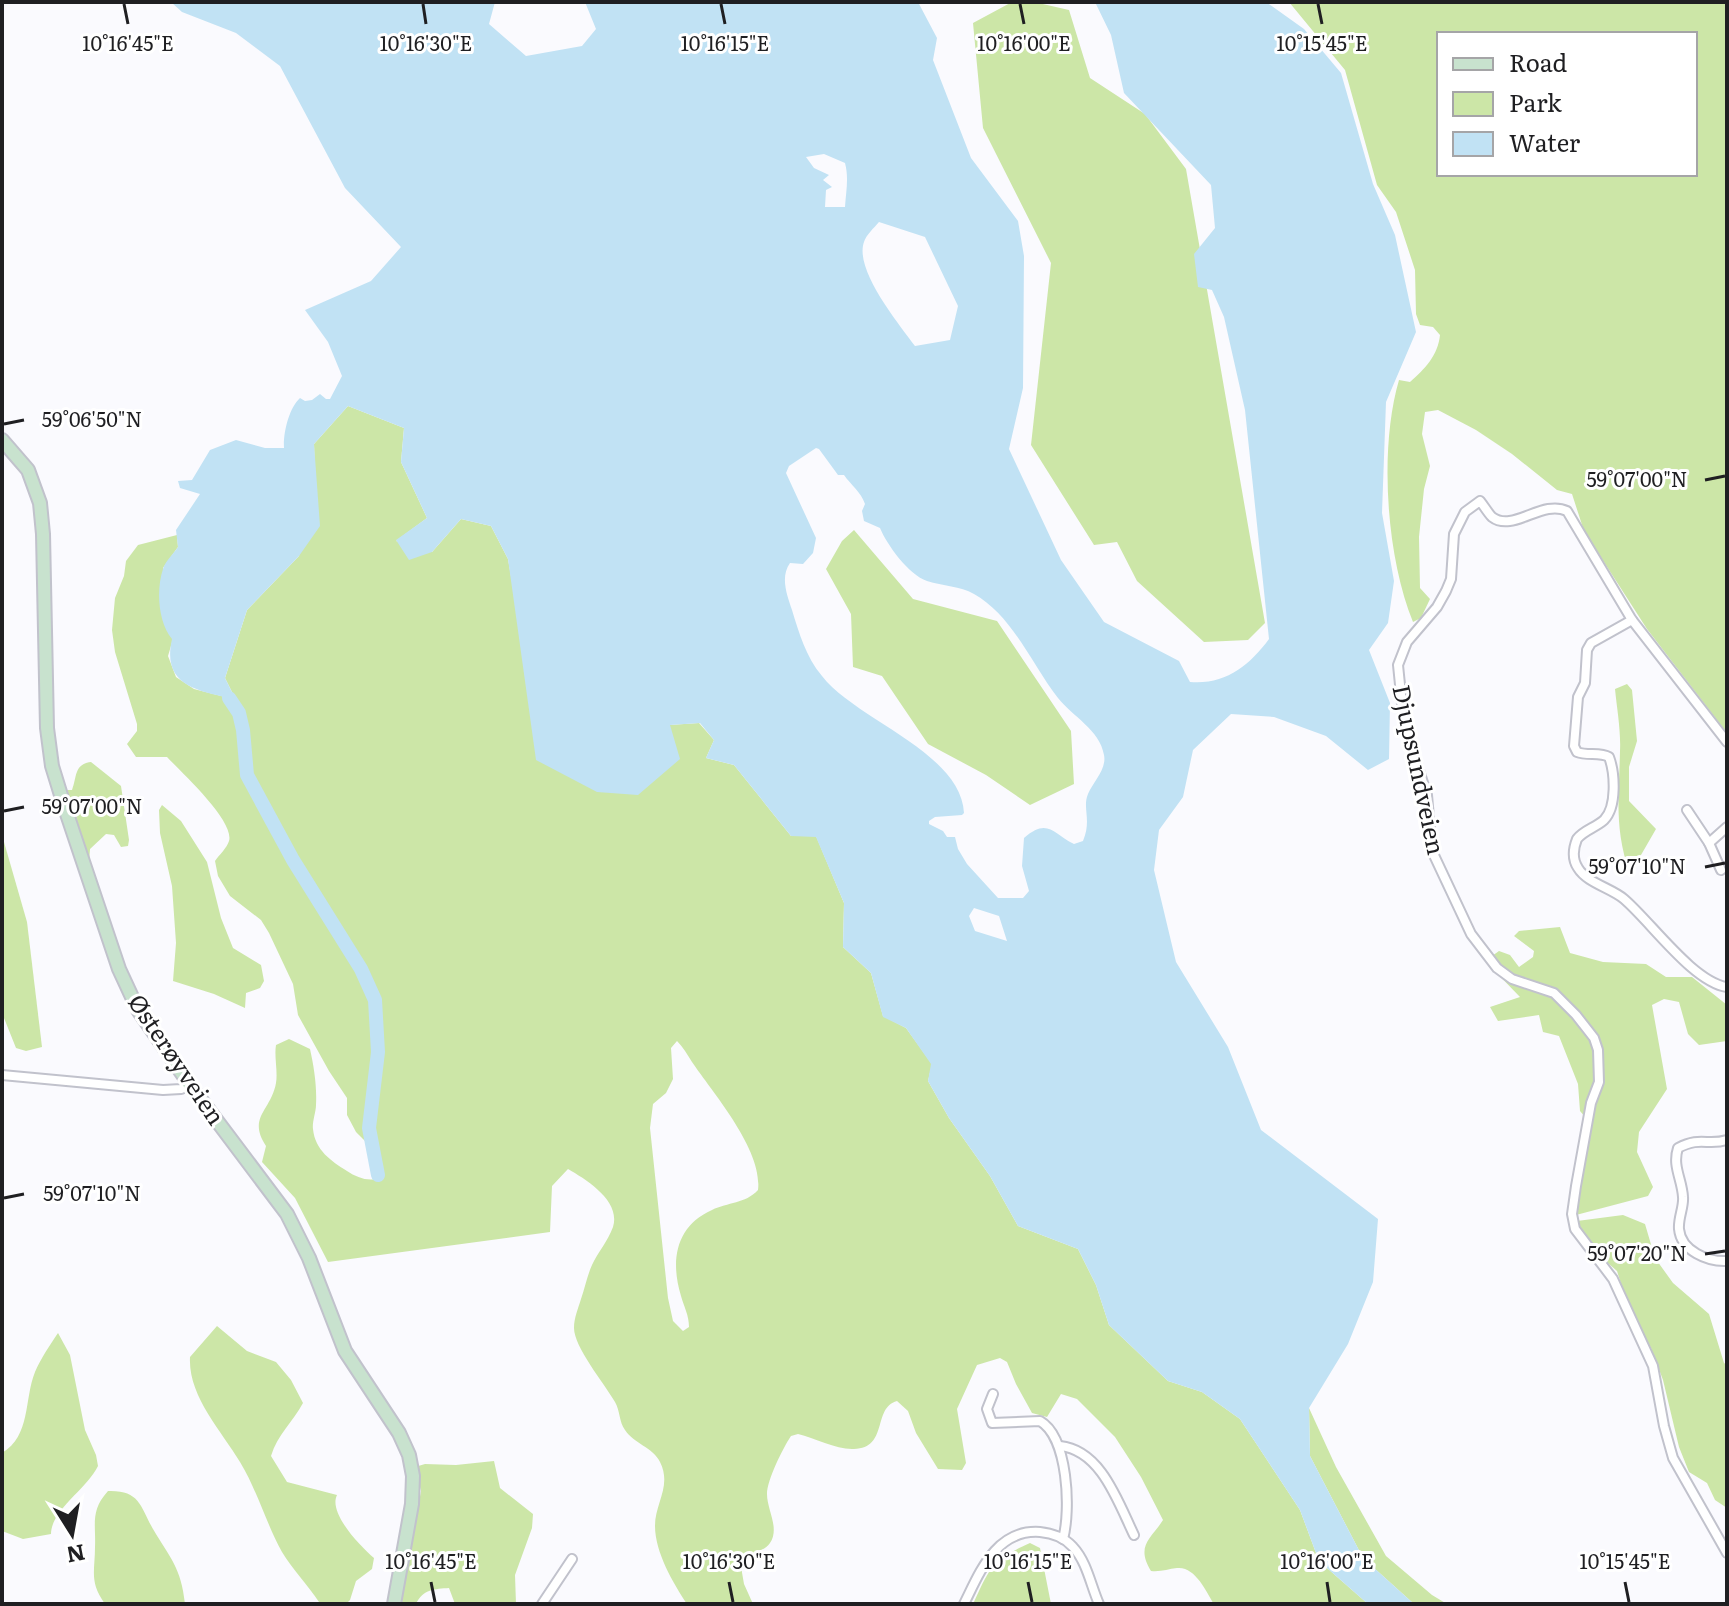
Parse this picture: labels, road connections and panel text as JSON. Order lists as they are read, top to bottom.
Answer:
{
  "streets": {
    "main road": ["Østerøyveien"],
    "street": ["Djupsundveien"]
  },
  "legend": ["Road", "Park", "Water"],
  "north": "bottom",
  "coordinates": [
    "10°16'45\"E",
    "10°16'30\"E",
    "10°16'15\"E",
    "10°16'00\"E",
    "10°15'45\"E",
    "59°06'50\"N",
    "59°07'00\"N",
    "59°07'10\"N",
    "59°07'20\"N"
  ]
}
